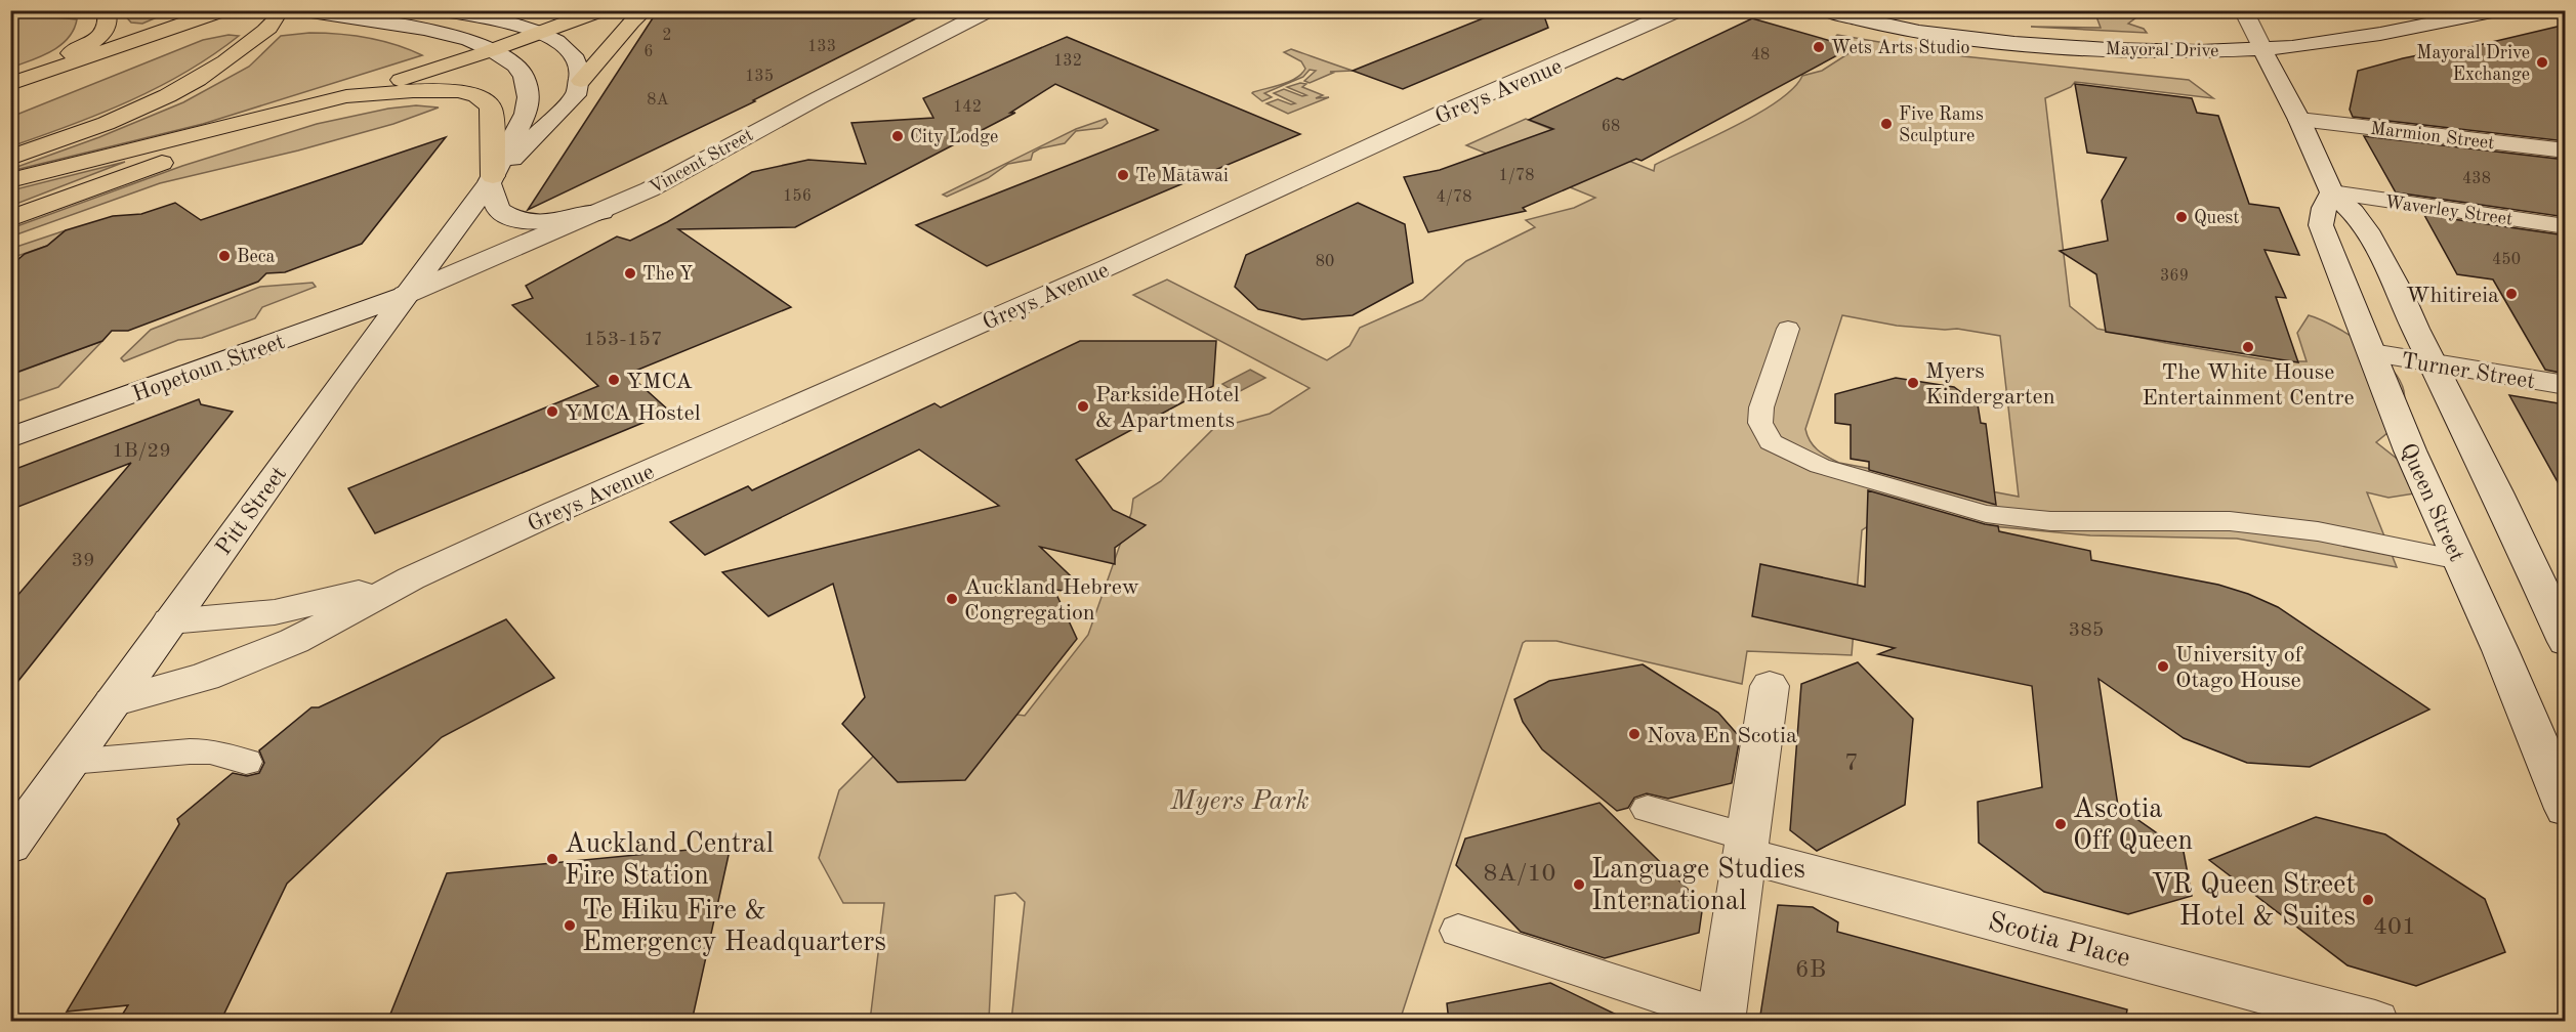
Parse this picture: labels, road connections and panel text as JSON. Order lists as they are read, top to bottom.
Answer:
{
  "streets": {
    "main road": [
      "Mayoral Drive",
      "Greys Avenue",
      "Marmion Street",
      "Vincent Street",
      "Waverley Street",
      "Hopetoun Street",
      "Turner Street",
      "Queen Street",
      "Pitt Street",
      "Scotia Place"
    ]
  },
  "crossings": [
    ["Greys Avenue", "Pitt Street"],
    ["Vincent Street", "Hopetoun Street"],
    ["Vincent Street", "Pitt Street"],
    ["Waverley Street", "Queen Street"],
    ["Hopetoun Street", "Pitt Street"],
    ["Turner Street", "Queen Street"]
  ],
  "parks": ["Myers Park"],
  "places": [
    "Wets Arts Studio",
    "Mayoral Drive Exchange",
    "Five Rams Sculpture",
    "City Lodge",
    "Te Mātāwai",
    "Quest",
    "Beca",
    "The Y",
    "Whitireia",
    "The White House Entertainment Centre",
    "YMCA",
    "Myers Kindergarten",
    "Parkside Hotel & Apartments",
    "YMCA Hostel",
    "Auckland Hebrew Congregation",
    "University of Otago House",
    "Nova En Scotia",
    "Ascotia Off Queen",
    "Auckland Central Fire Station",
    "Language Studies International",
    "VR Queen Street Hotel & Suites",
    "Te Hiku Fire & Emergency Headquarters"
  ],
  "house_numbers": [
    "2",
    "133",
    "6",
    "48",
    "132",
    "135",
    "8A",
    "142",
    "68",
    "1/78",
    "438",
    "156",
    "4/78",
    "450",
    "80",
    "369",
    "153-157",
    "1B/29",
    "39",
    "385",
    "7",
    "8A/10",
    "401",
    "6B"
  ]
}
